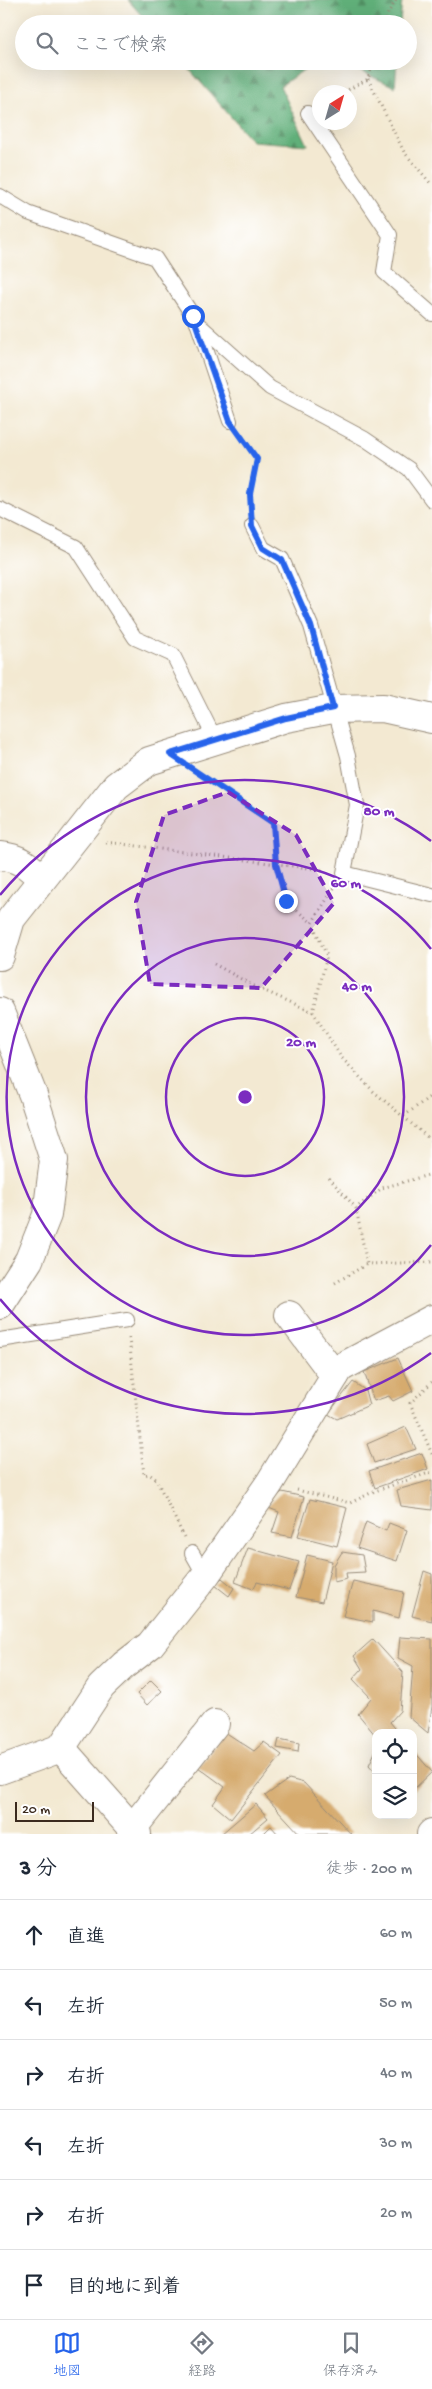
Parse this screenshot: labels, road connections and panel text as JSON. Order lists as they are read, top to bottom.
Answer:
{
  "scale_bar": "20 m",
  "north": "top right",
  "page": {
    "search": "ここで検索",
    "scale": "20 m",
    "heading": ["3 分", "徒歩 · 200 m"],
    "list": [
      ["直進", "60 m"],
      ["左折", "50 m"],
      ["右折", "40 m"],
      ["左折", "30 m"],
      ["右折", "20 m"],
      "目的地に到着"
    ],
    "nav": ["地図", "経路", "保存済み"]
  },
  "rings": [
    "80 m",
    "60 m",
    "40 m",
    "20 m"
  ]
}
